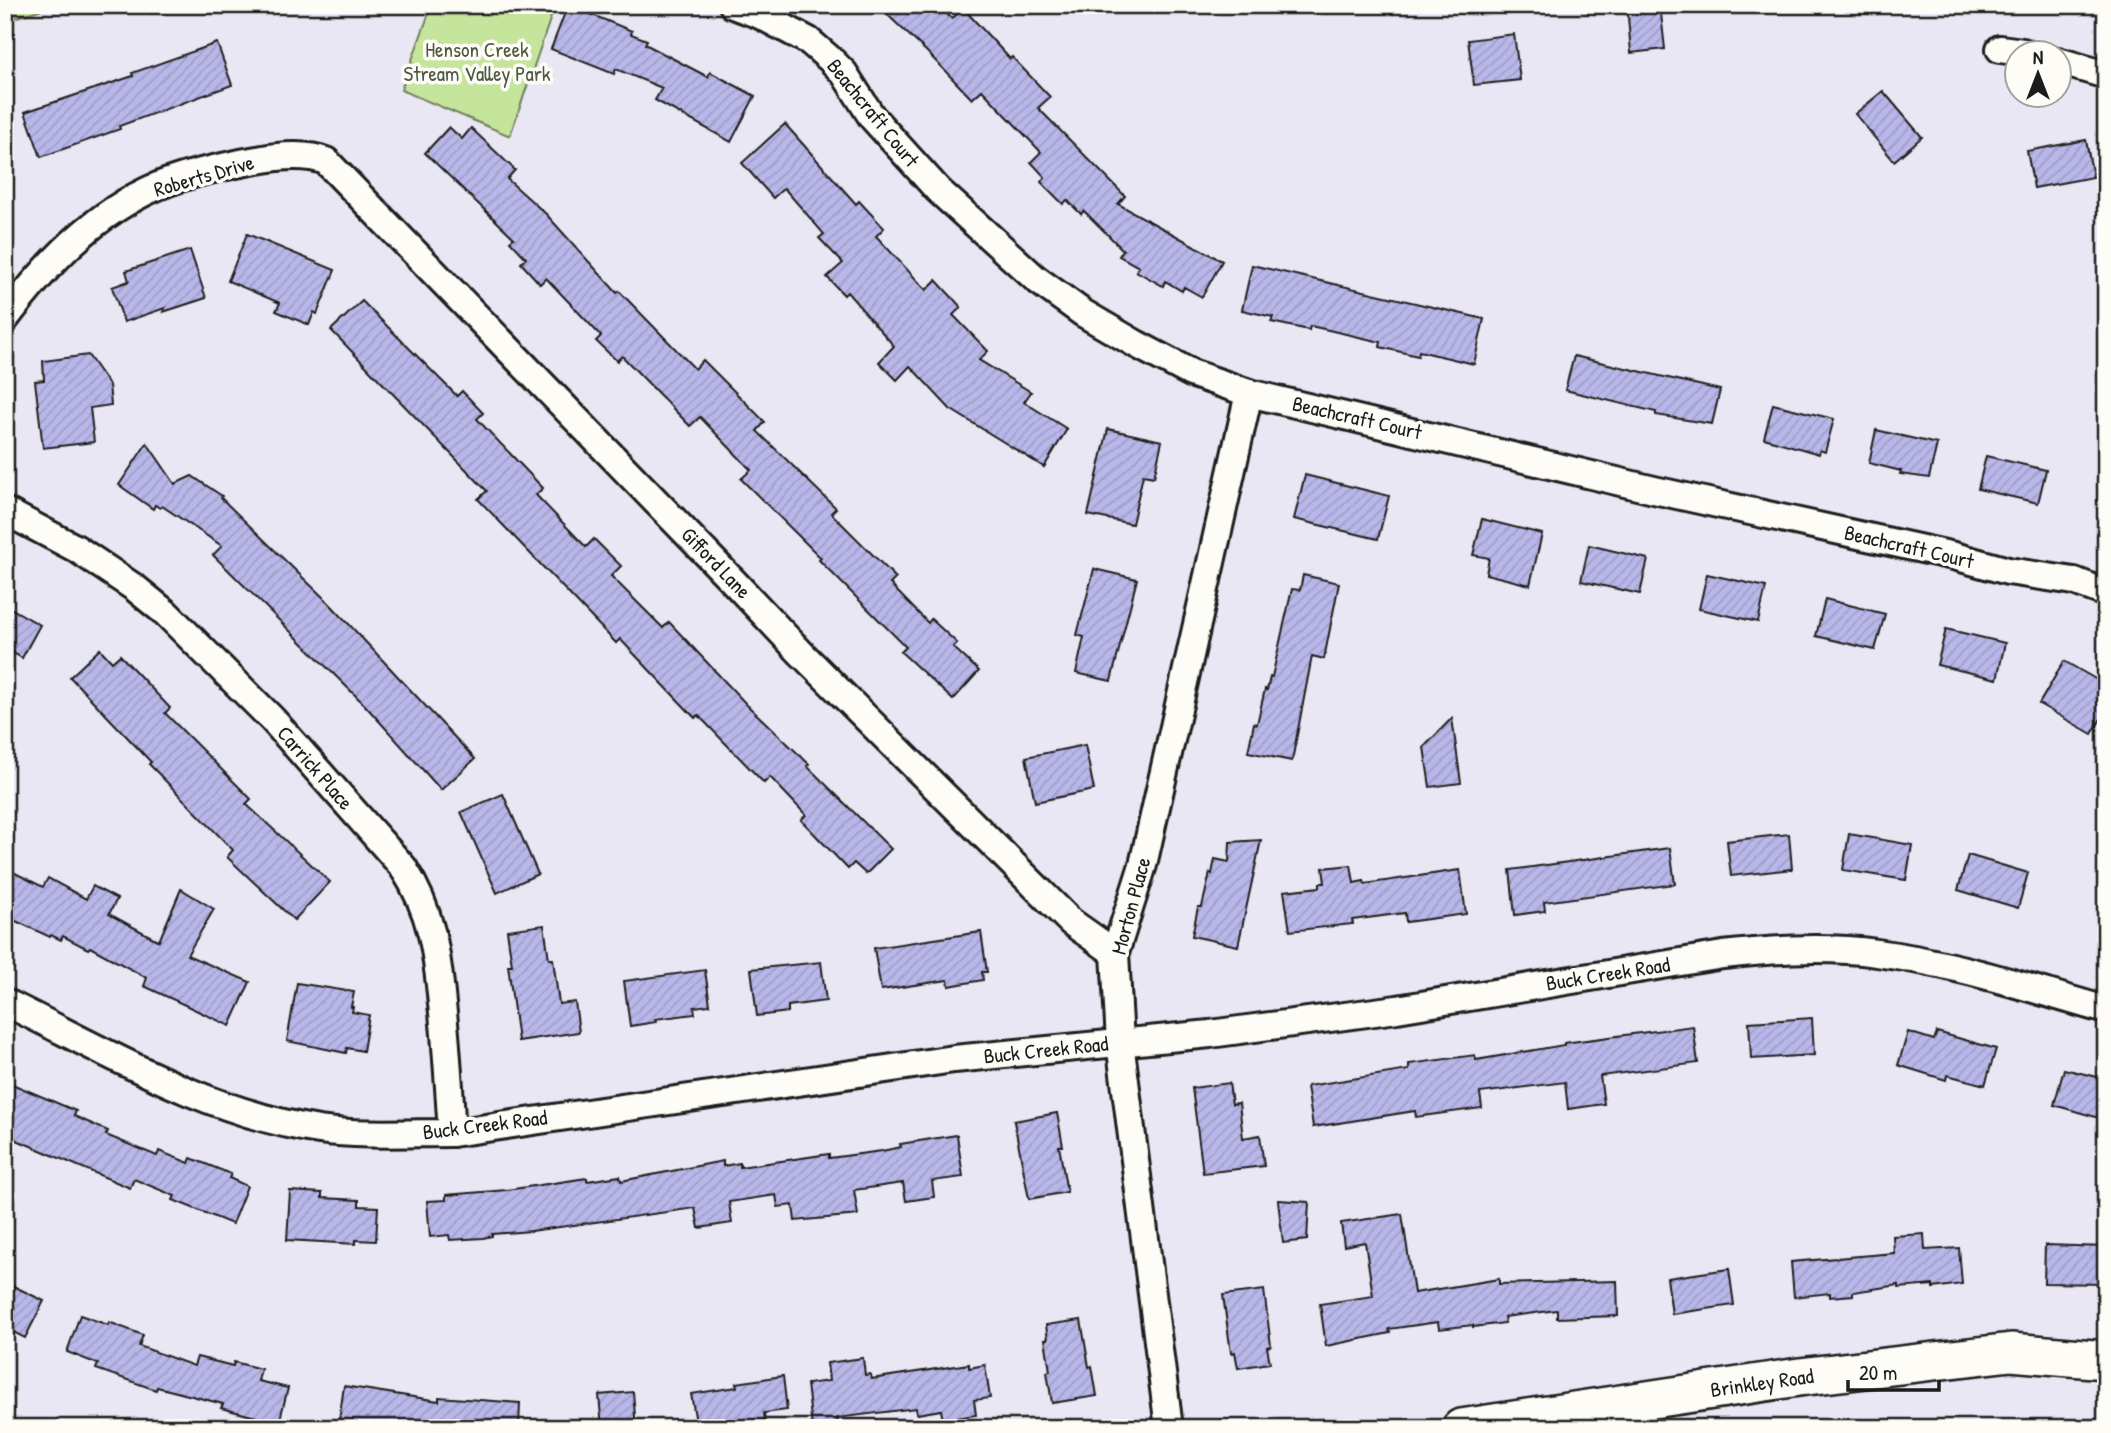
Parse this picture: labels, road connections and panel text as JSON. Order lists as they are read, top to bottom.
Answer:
{
  "streets": {
    "main road": ["Brinkley Road"],
    "street": [
      "Beachcraft Court",
      "Roberts Drive",
      "Gifford Lane",
      "Carrick Place",
      "Morton Place",
      "Buck Creek Road"
    ]
  },
  "crossings": [
    ["Beachcraft Court", "Morton Place"],
    ["Roberts Drive", "Gifford Lane"],
    ["Gifford Lane", "Morton Place"],
    ["Carrick Place", "Buck Creek Road"],
    ["Morton Place", "Buck Creek Road"]
  ],
  "parks": ["Henson Creek Stream Valley Park"],
  "scale_bar": "20 m",
  "north": "top"
}
